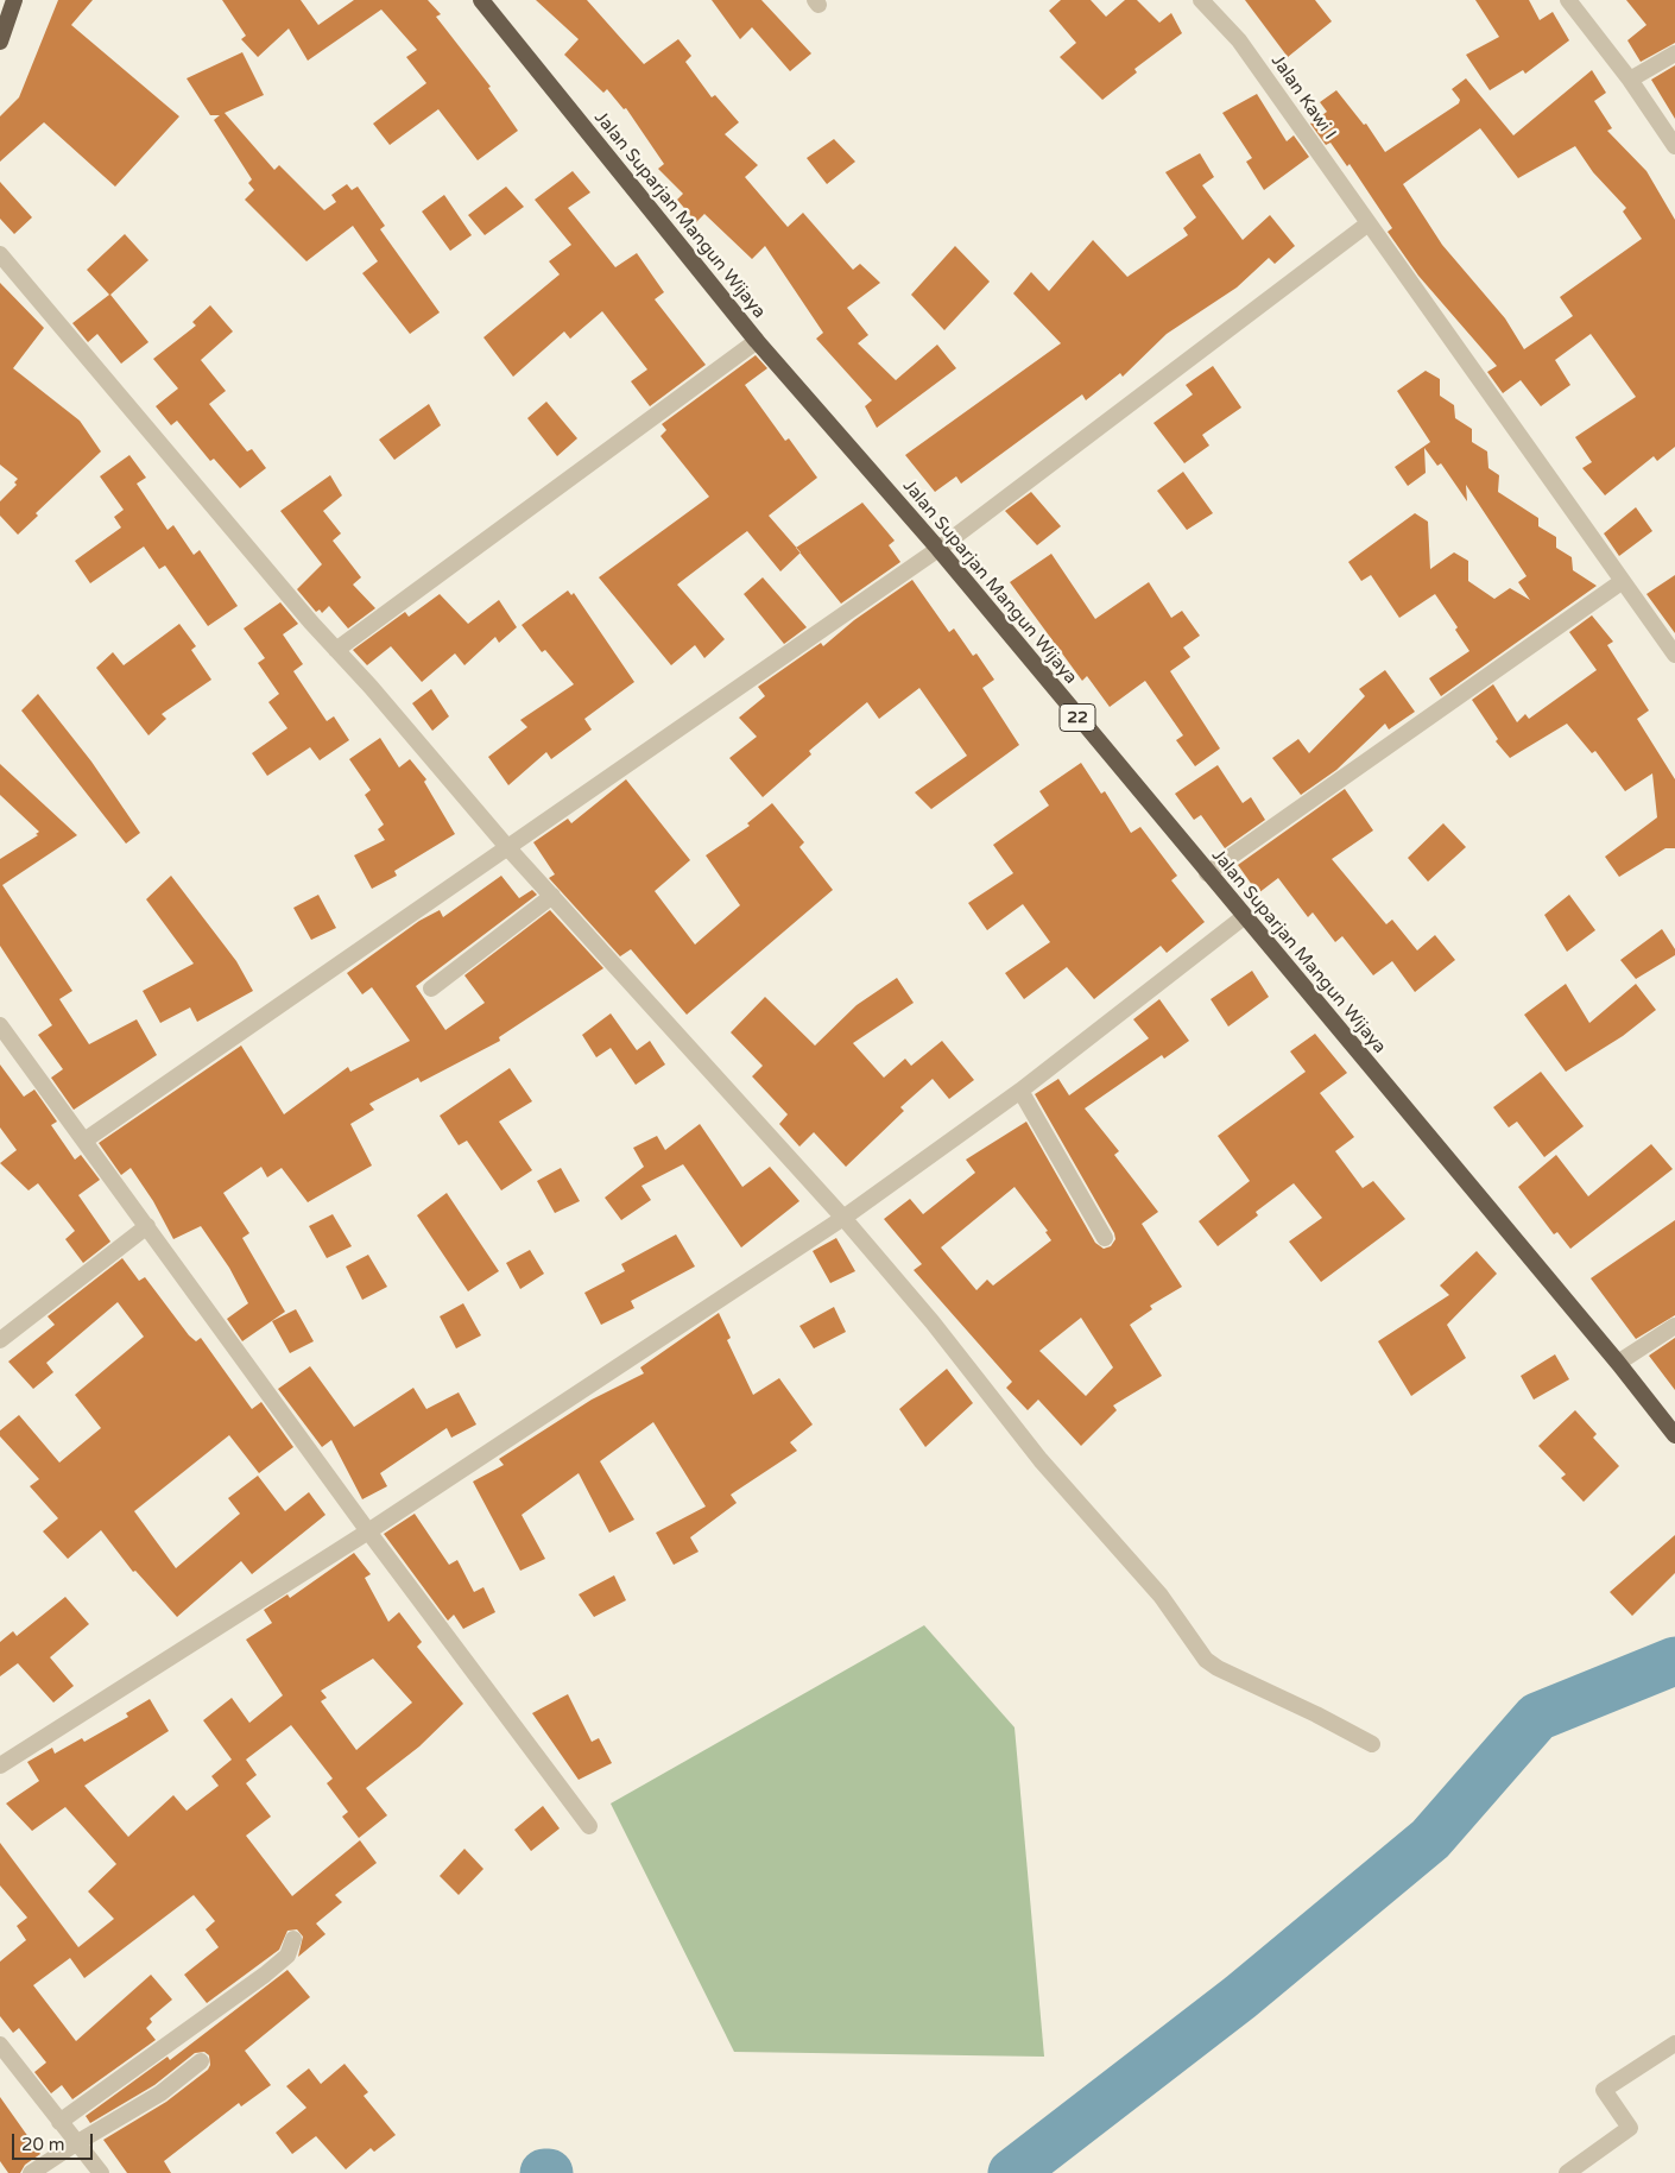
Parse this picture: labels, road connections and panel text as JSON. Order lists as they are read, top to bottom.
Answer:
{
  "streets": {
    "highway": ["Jalan Suparjan Mangun Wijaya", "22"],
    "street": ["Jalan Kawi I"]
  },
  "scale_bar": "20 m"
}
